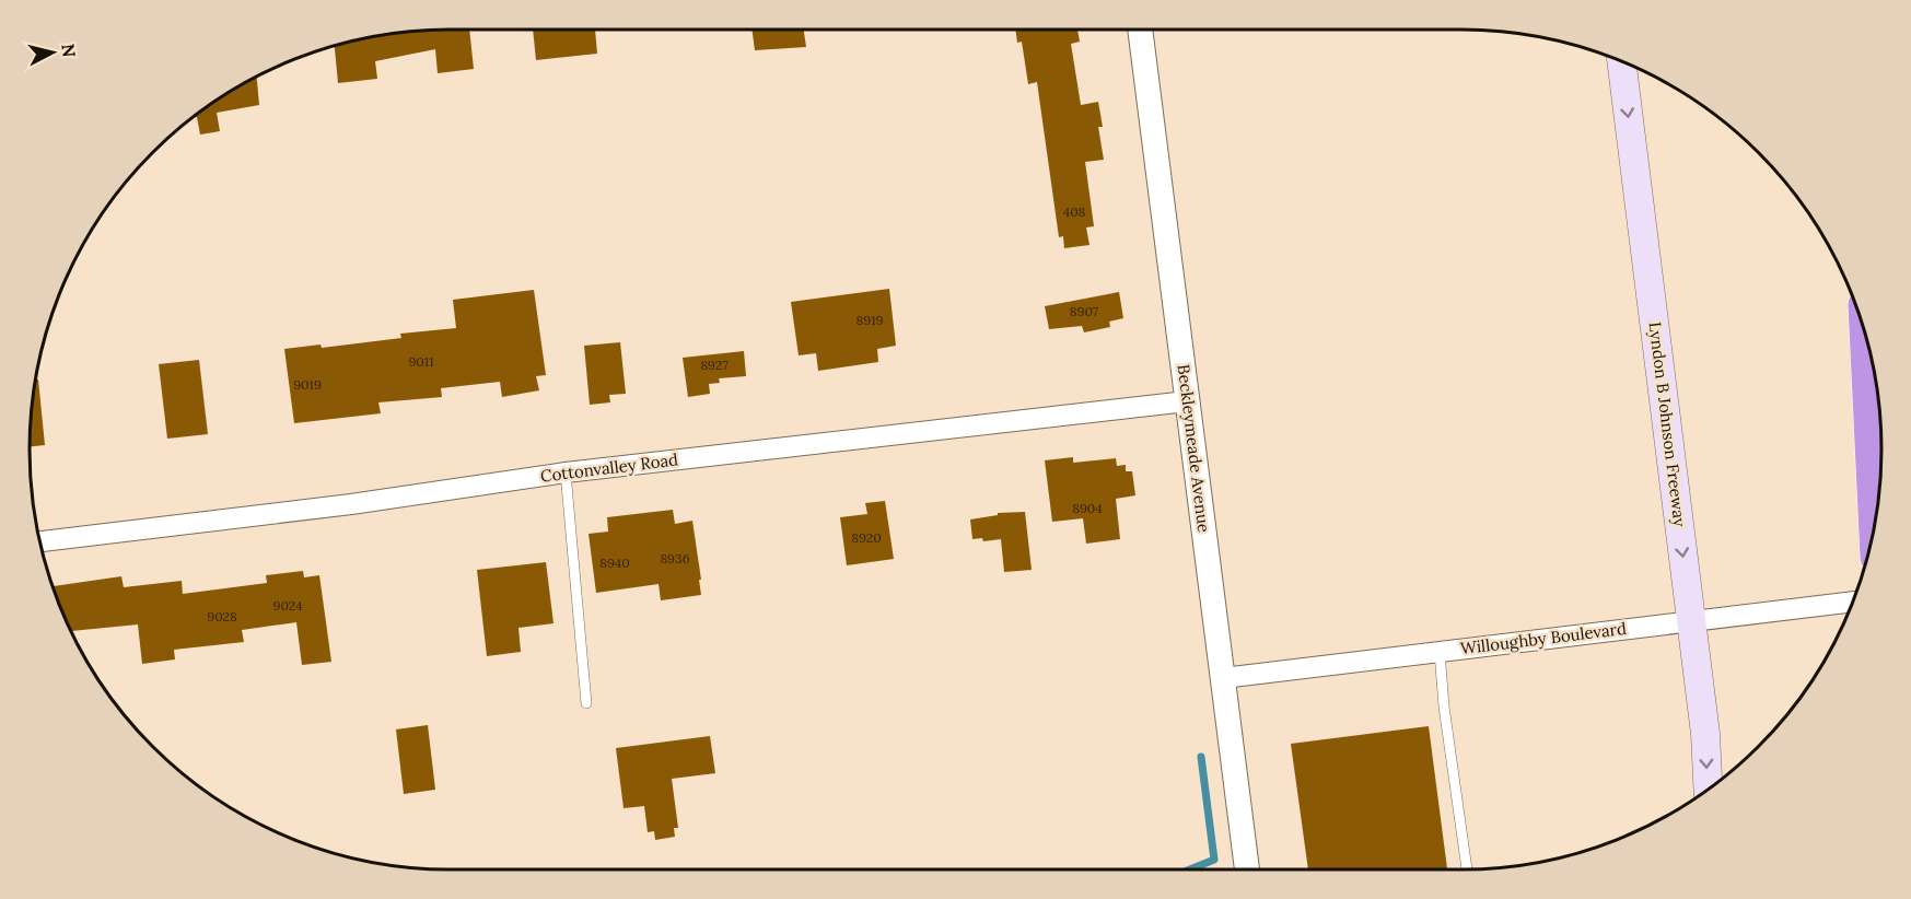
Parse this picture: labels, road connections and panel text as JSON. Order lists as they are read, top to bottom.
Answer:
{
  "streets": {
    "main road": ["Lyndon B Johnson Freeway"],
    "street": ["Beckleymeade Avenue", "Cottonvalley Road", "Willoughby Boulevard"]
  },
  "crossings": [
    ["Lyndon B Johnson Freeway", "Willoughby Boulevard"],
    ["Beckleymeade Avenue", "Cottonvalley Road"],
    ["Beckleymeade Avenue", "Willoughby Boulevard"]
  ],
  "one_way": ["Lyndon B Johnson Freeway"],
  "house_numbers": [
    "408",
    "8907",
    "8919",
    "9011",
    "8927",
    "9019",
    "8904",
    "8920",
    "8936",
    "8940",
    "9024",
    "9028"
  ],
  "north": "right"
}
